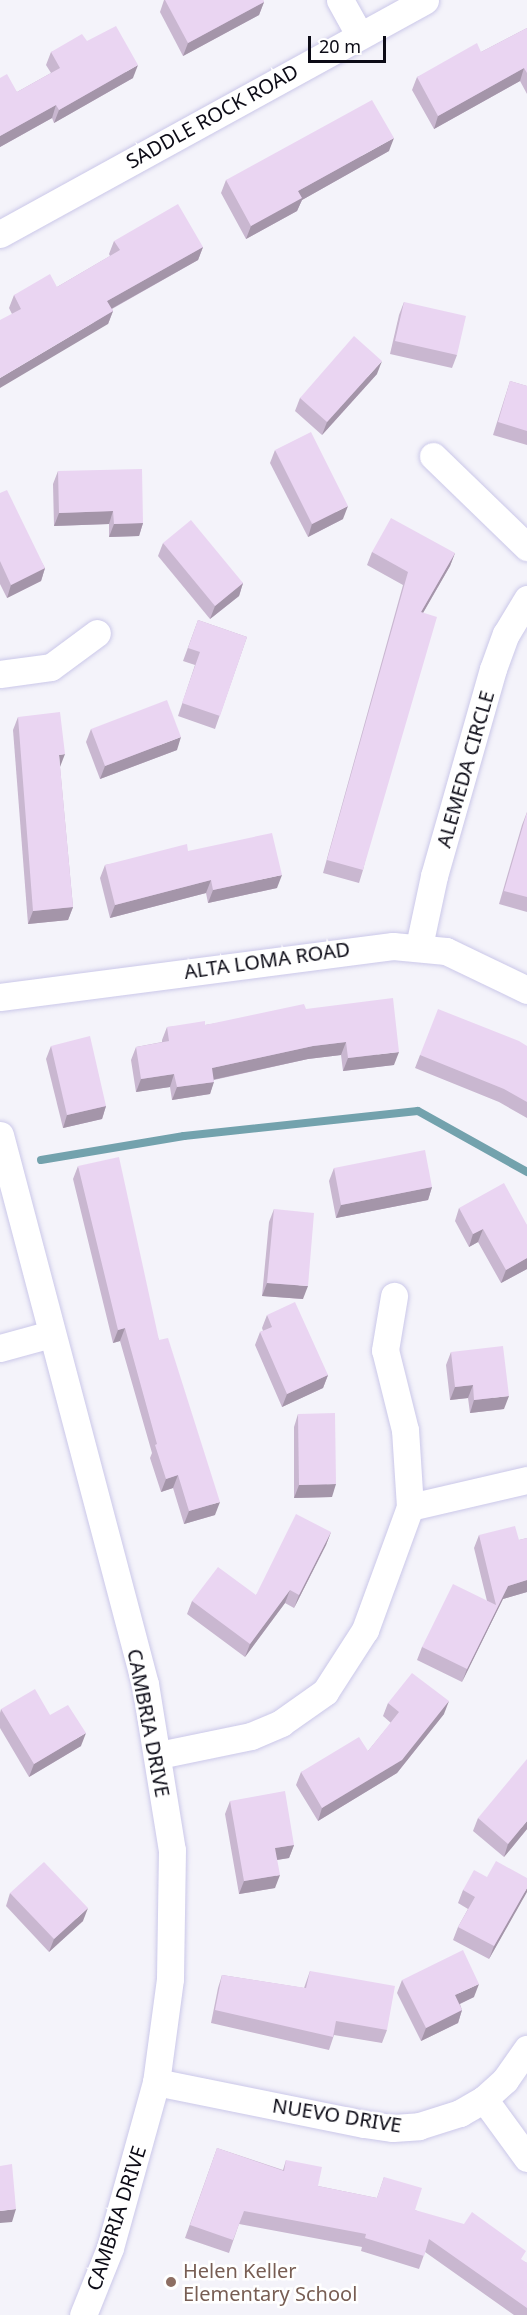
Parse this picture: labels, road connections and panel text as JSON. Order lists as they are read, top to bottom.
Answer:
{
  "streets": {
    "street": [
      "SADDLE ROCK ROAD",
      "ALEMEDA CIRCLE",
      "ALTA LOMA ROAD",
      "CAMBRIA DRIVE",
      "NUEVO DRIVE"
    ]
  },
  "crossings": [
    ["ALEMEDA CIRCLE", "ALTA LOMA ROAD"],
    ["CAMBRIA DRIVE", "NUEVO DRIVE"]
  ],
  "places": ["Helen Keller Elementary School"],
  "scale_bar": "20 m"
}
